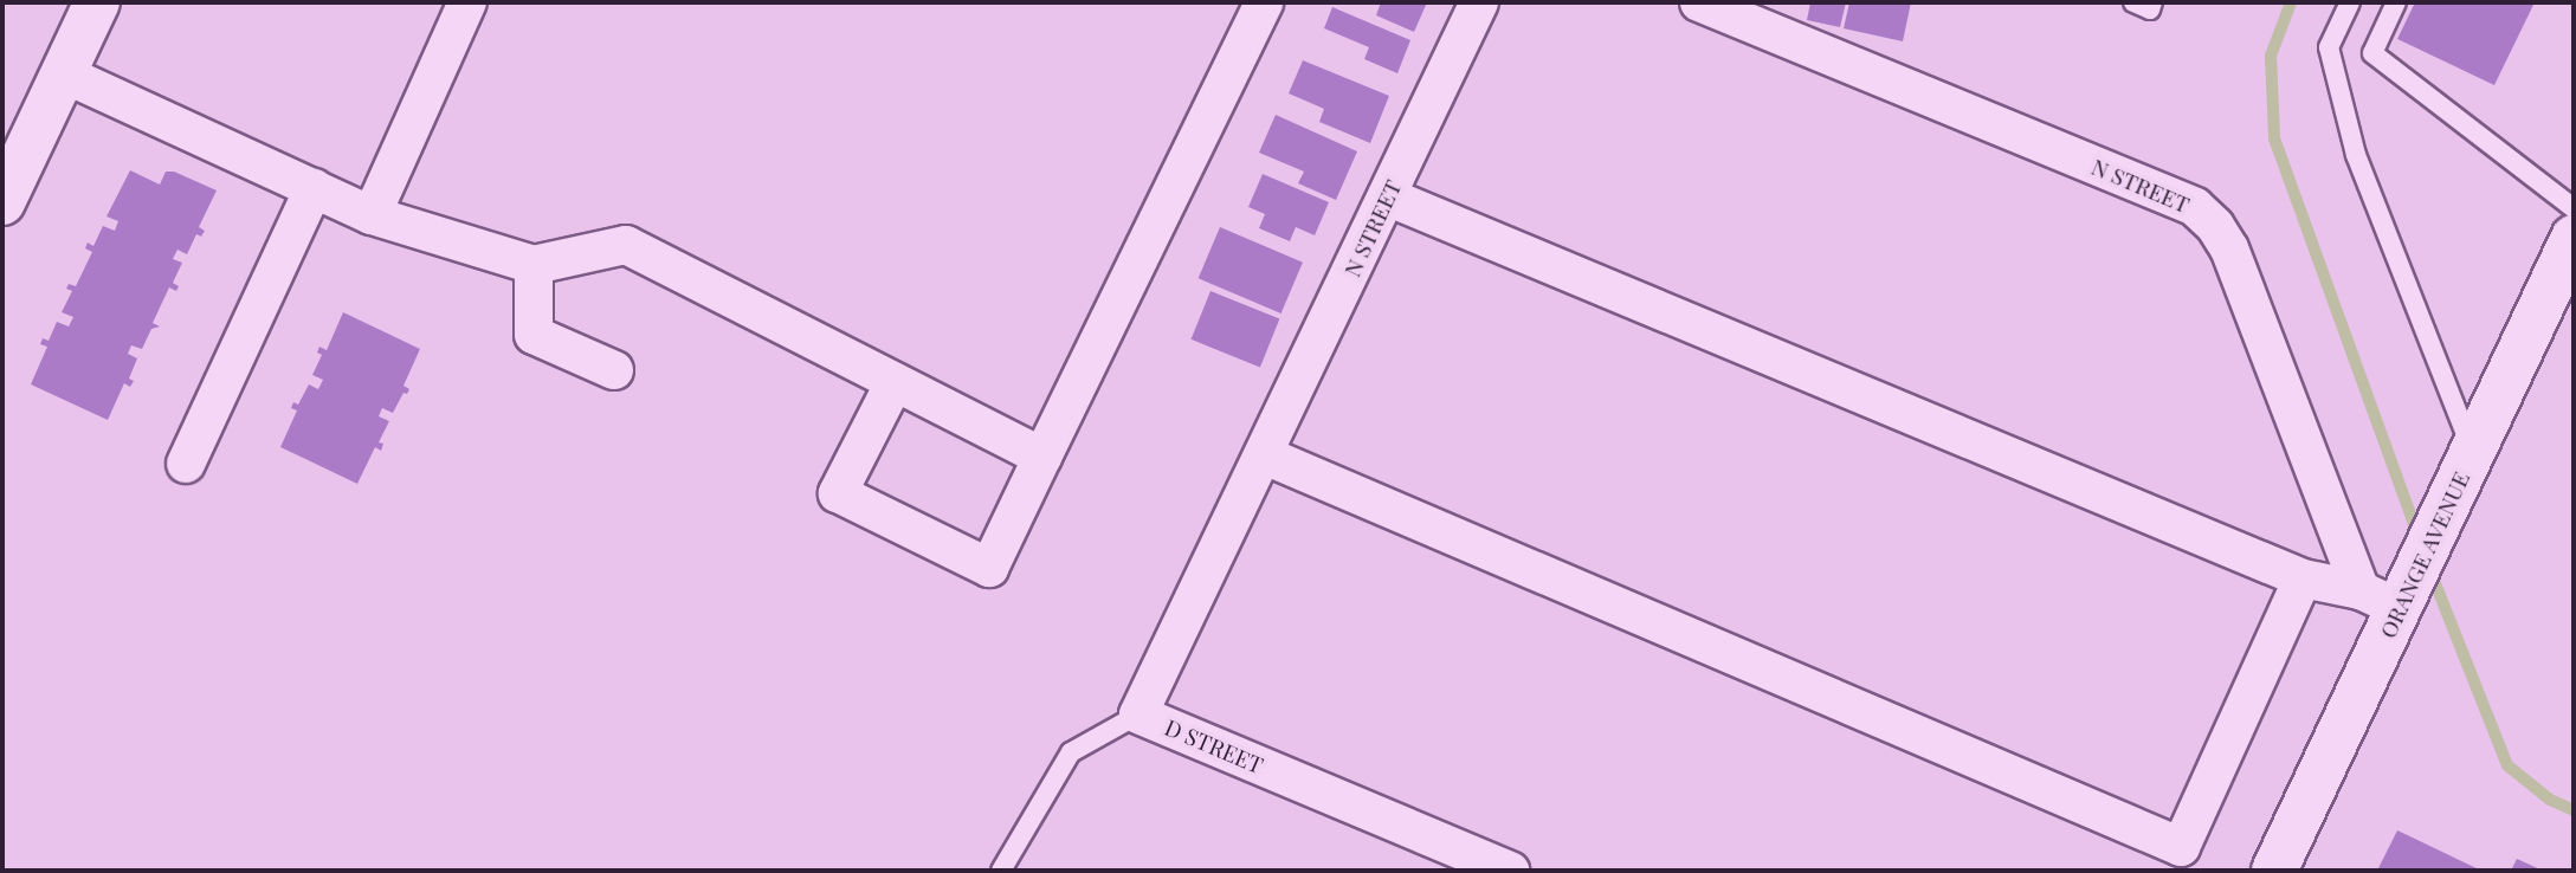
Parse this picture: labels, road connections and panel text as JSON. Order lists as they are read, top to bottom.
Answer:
{
  "streets": {
    "street": ["N STREET", "ORANGE AVENUE", "D STREET"]
  },
  "crossings": [
    ["N STREET", "ORANGE AVENUE"],
    ["N STREET", "D STREET"]
  ]
}
